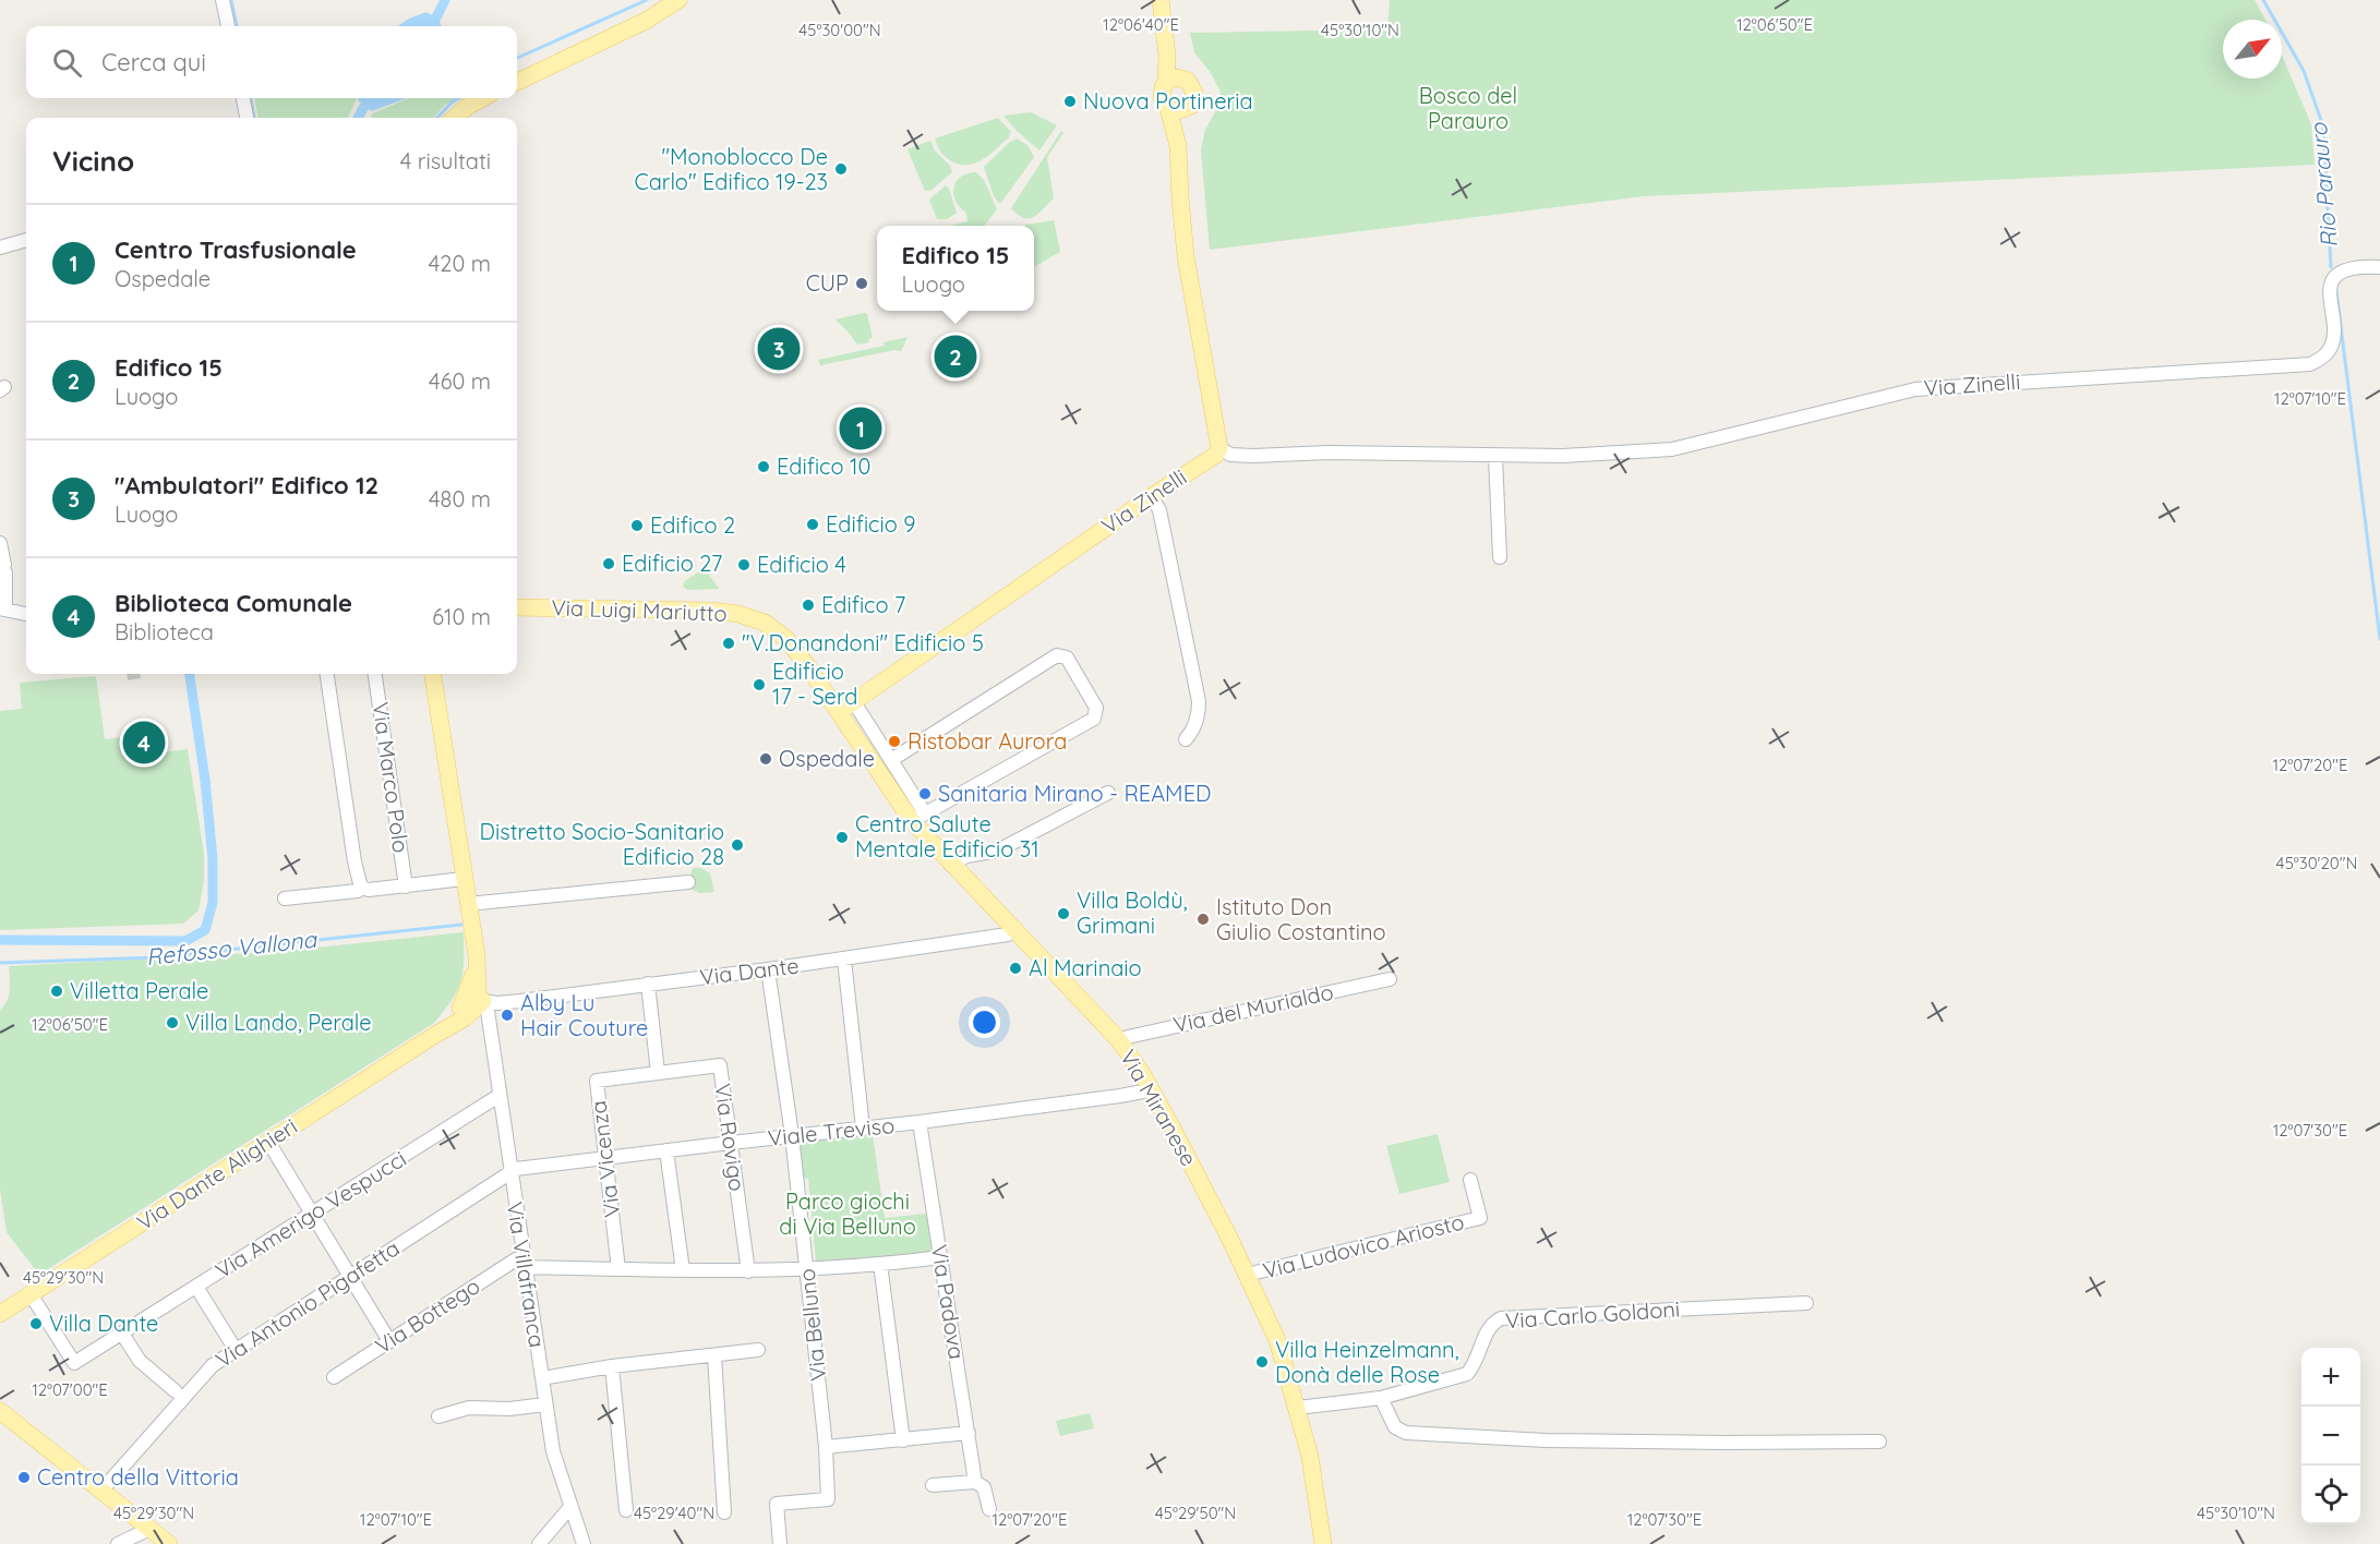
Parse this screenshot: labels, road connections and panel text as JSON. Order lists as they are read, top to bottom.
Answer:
{
  "streets": {
    "main road": [
      "Via Zinelli",
      "Via Luigi Mariutto",
      "Via Miranese",
      "Via Dante Alighieri",
      "Via Villafranca"
    ],
    "street": [
      "Via Marco Polo",
      "Via Dante",
      "Via del Murialdo",
      "Viale Treviso",
      "Via Rovigo",
      "Via Vicenza",
      "Via Amerigo Vespucci",
      "Via Ludovico Ariosto",
      "Via Padova",
      "Via Antonio Pigafetta",
      "Via Carlo Goldoni",
      "Via Bottego",
      "Via Belluno"
    ]
  },
  "crossings": [
    ["Via Zinelli", "Via Luigi Mariutto"],
    ["Via Zinelli", "Via Miranese"],
    ["Via Luigi Mariutto", "Via Miranese"],
    ["Via Dante", "Via Miranese"],
    ["Via Dante", "Via Dante Alighieri"],
    ["Via Dante", "Via Villafranca"],
    ["Via Dante", "Via Belluno"],
    ["Via del Murialdo", "Via Miranese"],
    ["Via Miranese", "Viale Treviso"],
    ["Via Miranese", "Via Ludovico Ariosto"],
    ["Via Miranese", "Via Carlo Goldoni"],
    ["Viale Treviso", "Via Rovigo"],
    ["Viale Treviso", "Via Vicenza"],
    ["Viale Treviso", "Via Villafranca"],
    ["Viale Treviso", "Via Padova"],
    ["Viale Treviso", "Via Antonio Pigafetta"],
    ["Viale Treviso", "Via Belluno"],
    ["Via Rovigo", "Via Vicenza"],
    ["Via Dante Alighieri", "Via Amerigo Vespucci"],
    ["Via Dante Alighieri", "Via Villafranca"],
    ["Via Amerigo Vespucci", "Via Villafranca"],
    ["Via Villafranca", "Via Antonio Pigafetta"],
    ["Via Villafranca", "Via Bottego"]
  ],
  "water": ["Rio Parauro", "Refosso Vallona"],
  "parks": ["Bosco del Parauro", "Parco giochi di Via Belluno"],
  "places": [
    "Nuova Portineria",
    "\"Monoblocco De Carlo\" Edifico 19-23",
    "CUP",
    "Edifico 10",
    "Edificio 9",
    "Edifico 2",
    "Edificio 27",
    "Edificio 4",
    "Edifico 7",
    "\"V.Donandoni\" Edificio 5",
    "Edificio 17 - Serd",
    "Ristobar Aurora",
    "Ospedale",
    "Sanitaria Mirano - REAMED",
    "Centro Salute Mentale Edificio 31",
    "Distretto Socio-Sanitario Edificio 28",
    "Villa Boldù, Grimani",
    "Istituto Don Giulio Costantino",
    "Al Marinaio",
    "Villetta Perale",
    "Alby Lu Hair Couture",
    "Villa Lando, Perale",
    "Villa Dante",
    "Villa Heinzelmann, Donà delle Rose",
    "Centro della Vittoria"
  ],
  "north": "top right",
  "page": {
    "search": "Cerca qui",
    "heading": ["Vicino", "4 risultati"],
    "list": [
      {
        "mark": "1",
        "name": "Centro Trasfusionale",
        "note": "Ospedale",
        "value": "420 m"
      },
      {
        "mark": "2",
        "name": "Edifico 15",
        "note": "Luogo",
        "value": "460 m"
      },
      {
        "mark": "3",
        "name": "\"Ambulatori\" Edifico 12",
        "note": "Luogo",
        "value": "480 m"
      },
      {
        "mark": "4",
        "name": "Biblioteca Comunale",
        "note": "Biblioteca",
        "value": "610 m"
      }
    ],
    "popup": ["Edifico 15", "Luogo"],
    "pins": [
      "3",
      "2",
      "1",
      "4"
    ],
    "map_buttons": ["+", "−"]
  },
  "coordinates": [
    "12°06'40\"E",
    "12°06'50\"E",
    "45°30'00\"N",
    "45°30'10\"N",
    "12°07'10\"E",
    "12°07'20\"E",
    "45°30'20\"N",
    "12°07'30\"E",
    "45°29'30\"N",
    "12°07'00\"E",
    "45°29'40\"N",
    "45°29'50\"N"
  ]
}
